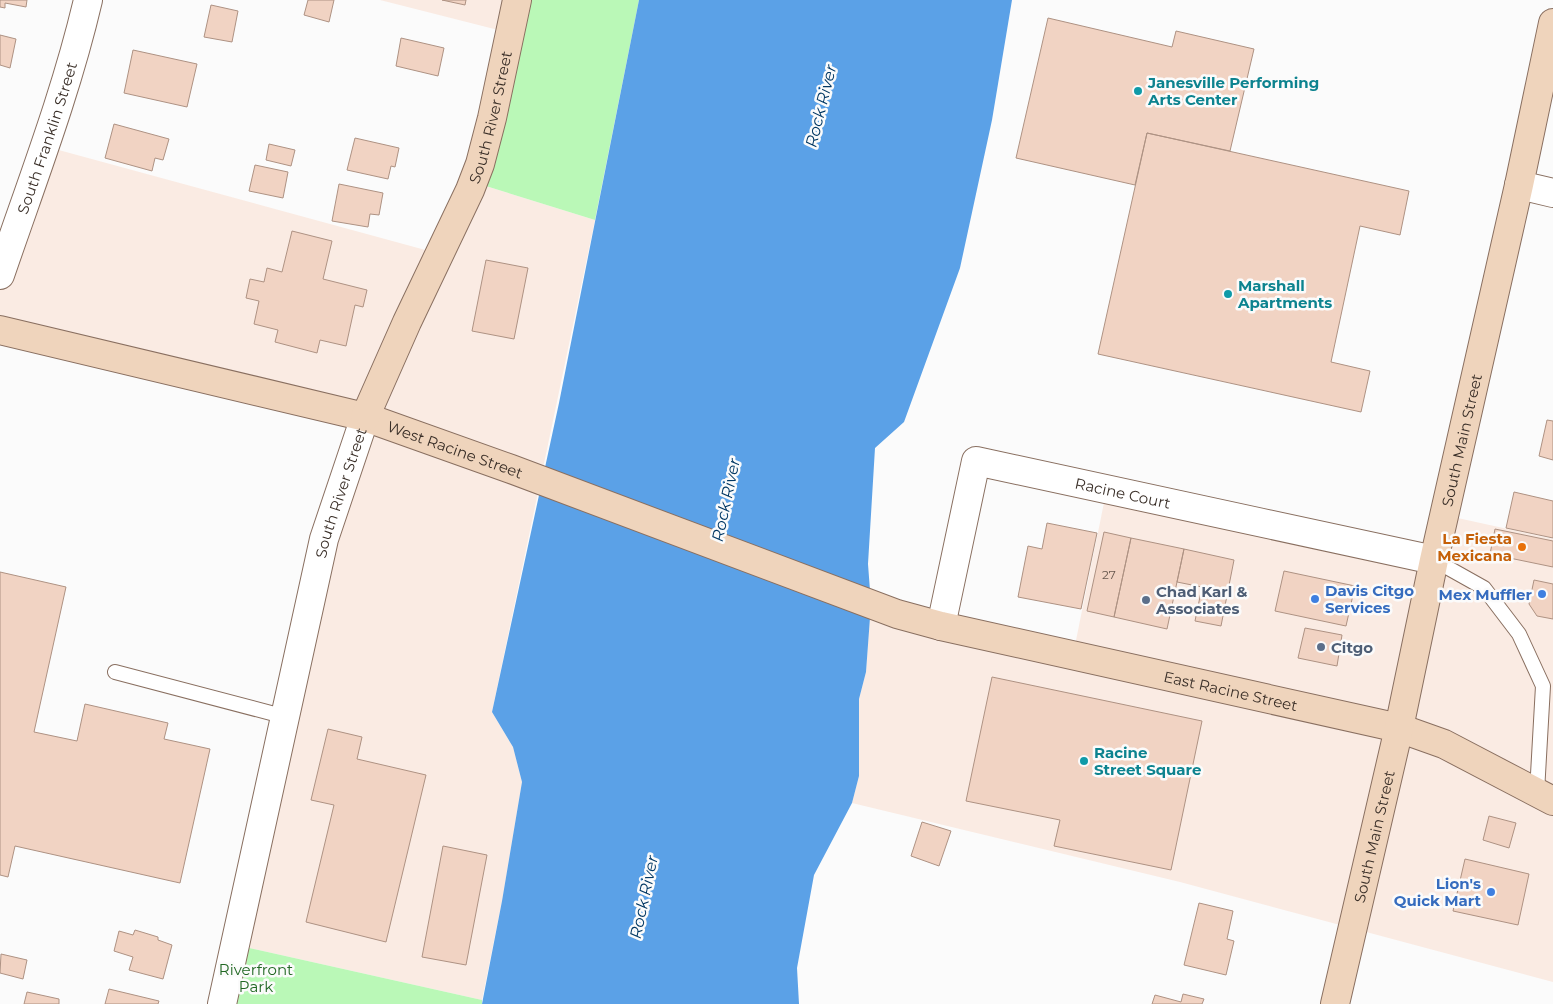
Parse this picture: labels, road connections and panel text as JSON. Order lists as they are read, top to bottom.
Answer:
{
  "streets": {
    "main road": [
      "South River Street",
      "South Main Street",
      "West Racine Street",
      "East Racine Street"
    ],
    "street": ["South Franklin Street", "Racine Court"]
  },
  "crossings": [
    ["South River Street", "West Racine Street"],
    ["South Main Street", "Racine Court"],
    ["South Main Street", "East Racine Street"],
    ["West Racine Street", "East Racine Street"],
    ["Racine Court", "East Racine Street"]
  ],
  "water": ["Rock River"],
  "parks": ["Riverfront Park"],
  "places": [
    "Janesville Performing Arts Center",
    "Marshall Apartments",
    "La Fiesta Mexicana",
    "Mex Muffler",
    "Davis Citgo Services",
    "Chad Karl & Associates",
    "Citgo",
    "Racine Street Square",
    "Lion's Quick Mart"
  ],
  "house_numbers": ["27"]
}
